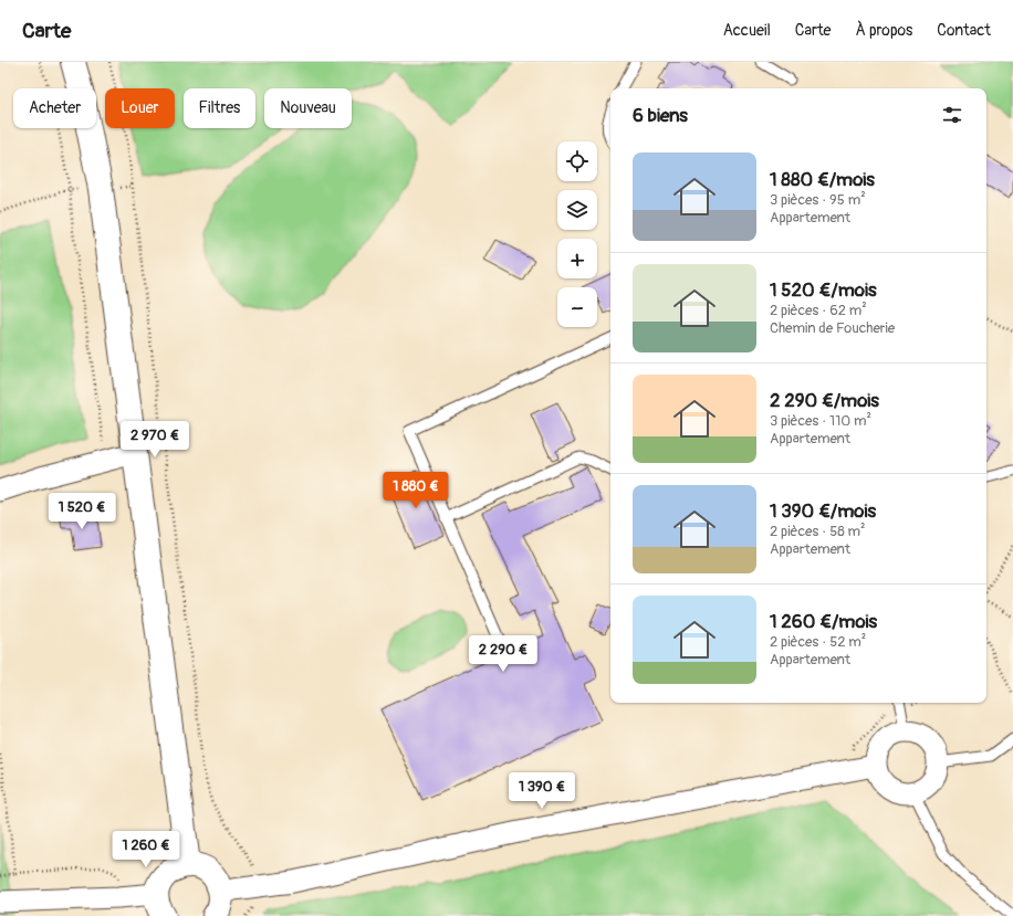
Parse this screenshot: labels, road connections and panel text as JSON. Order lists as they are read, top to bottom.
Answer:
{
  "page": {
    "header": "Carte",
    "nav": [
      "Accueil",
      "Carte",
      "À propos",
      "Contact"
    ],
    "chip": [
      "Acheter",
      "Louer",
      "Filtres",
      "Nouveau"
    ],
    "heading": "6 biens",
    "map_buttons": ["+", "−"],
    "list": [
      {
        "name": "1 880 €/mois",
        "note": "3 pièces · 95 m² · Appartement"
      },
      {
        "name": "1 520 €/mois",
        "note": "2 pièces · 62 m² · Chemin de Foucherie"
      },
      {
        "name": "2 290 €/mois",
        "note": "3 pièces · 110 m² · Appartement"
      },
      {
        "name": "1 390 €/mois",
        "note": "2 pièces · 58 m² · Appartement"
      },
      {
        "name": "1 260 €/mois",
        "note": "2 pièces · 52 m² · Appartement"
      }
    ],
    "price": [
      "2 970 €",
      "1 880 €",
      "1 520 €",
      "2 290 €",
      "1 390 €",
      "1 260 €"
    ]
  }
}
